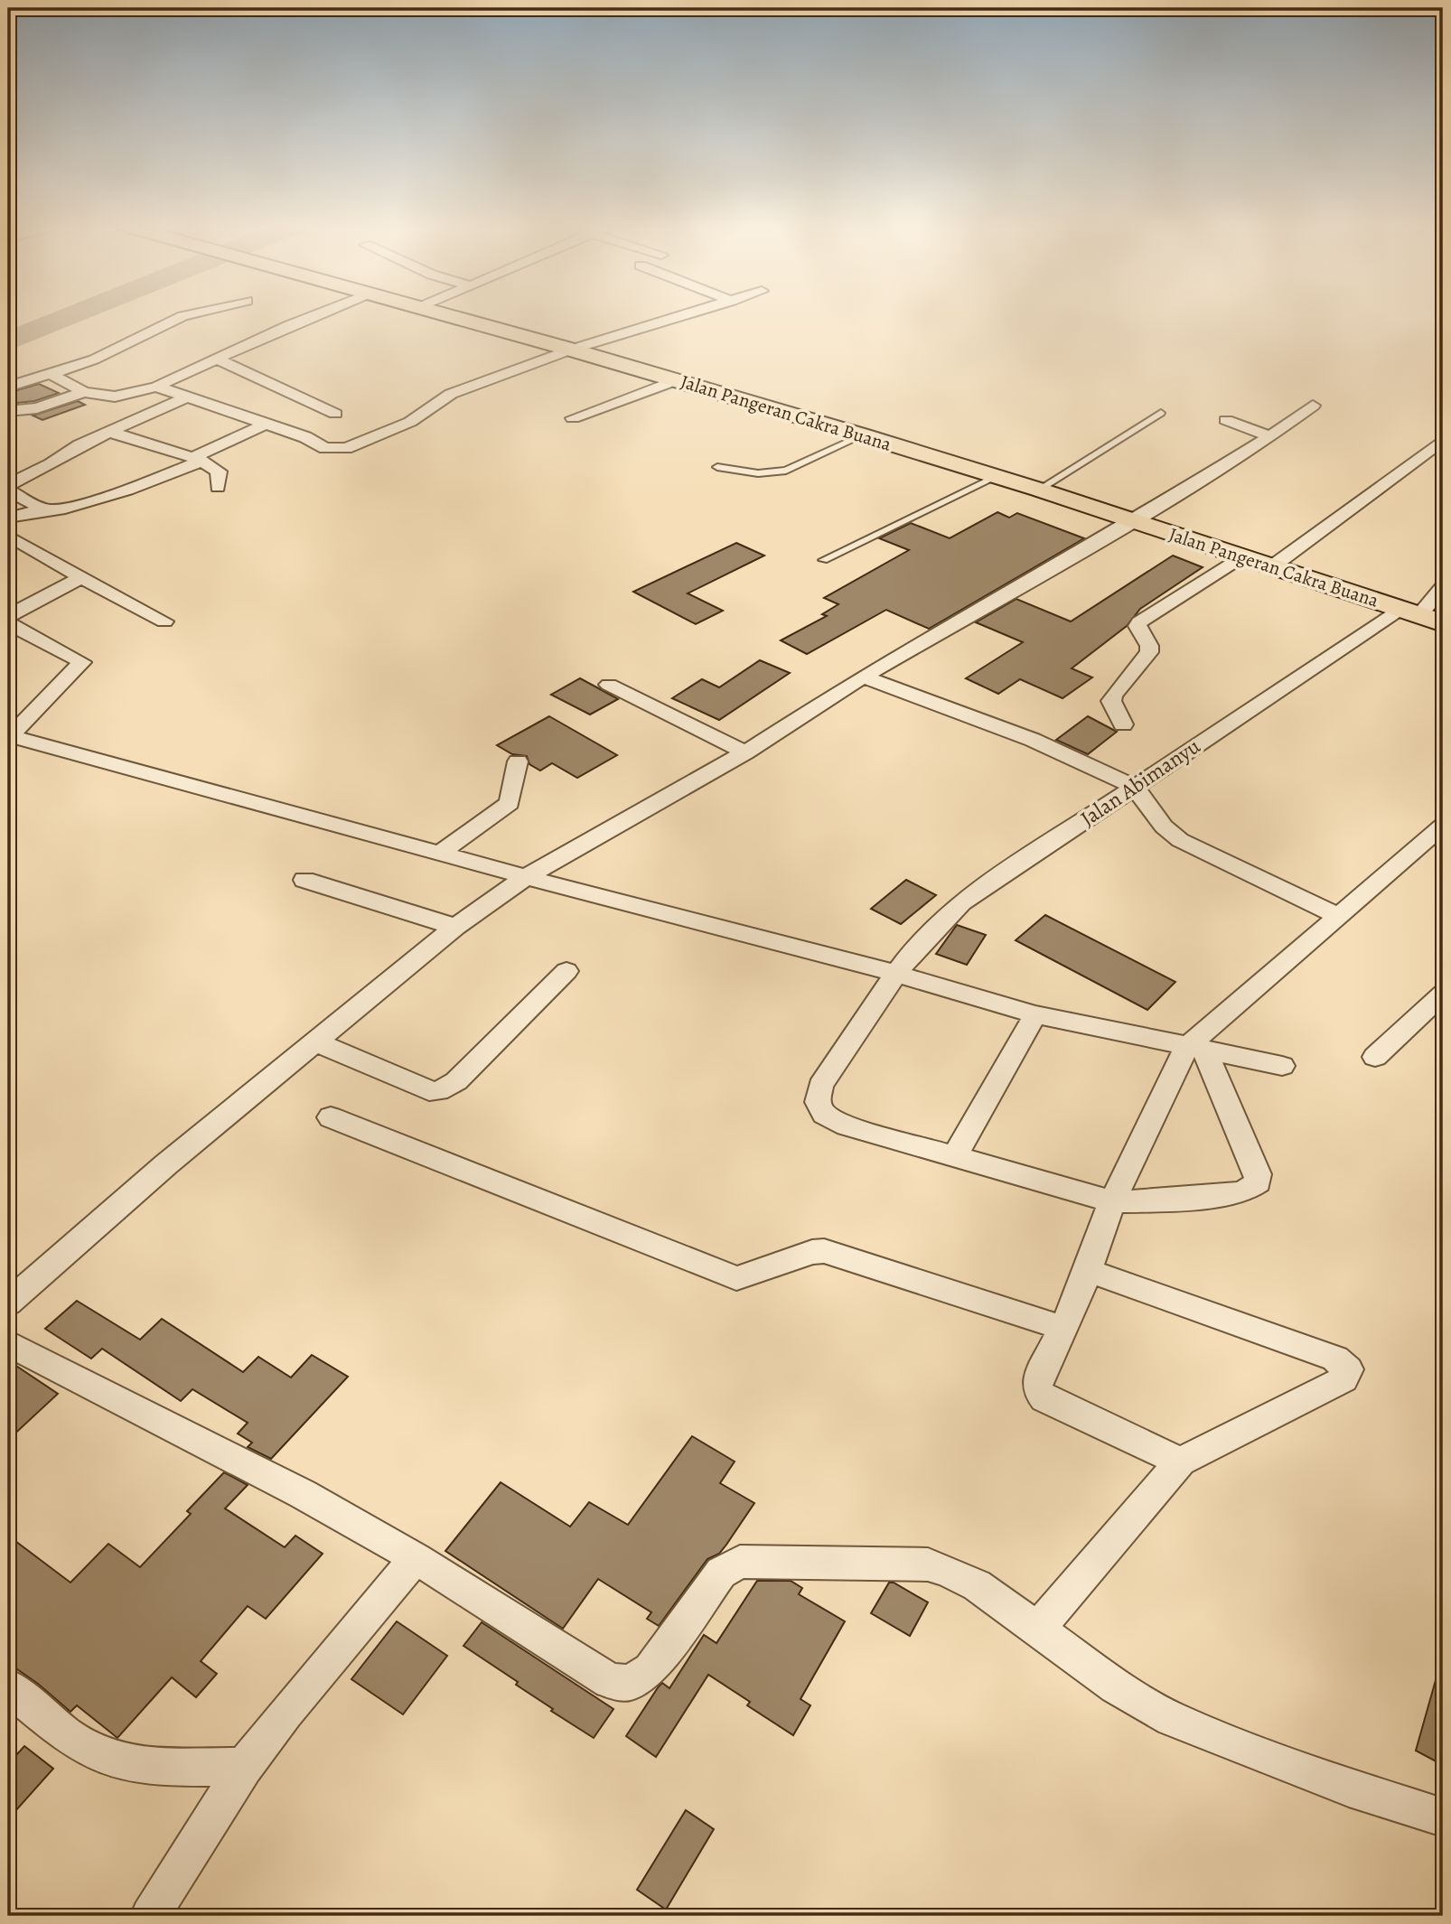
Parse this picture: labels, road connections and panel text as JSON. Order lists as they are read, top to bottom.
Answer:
{
  "streets": {
    "main road": ["Jalan Pangeran Cakra Buana"],
    "street": ["Jalan Abimanyu"]
  },
  "crossings": [
    ["Jalan Pangeran Cakra Buana", "Jalan Abimanyu"]
  ]
}
